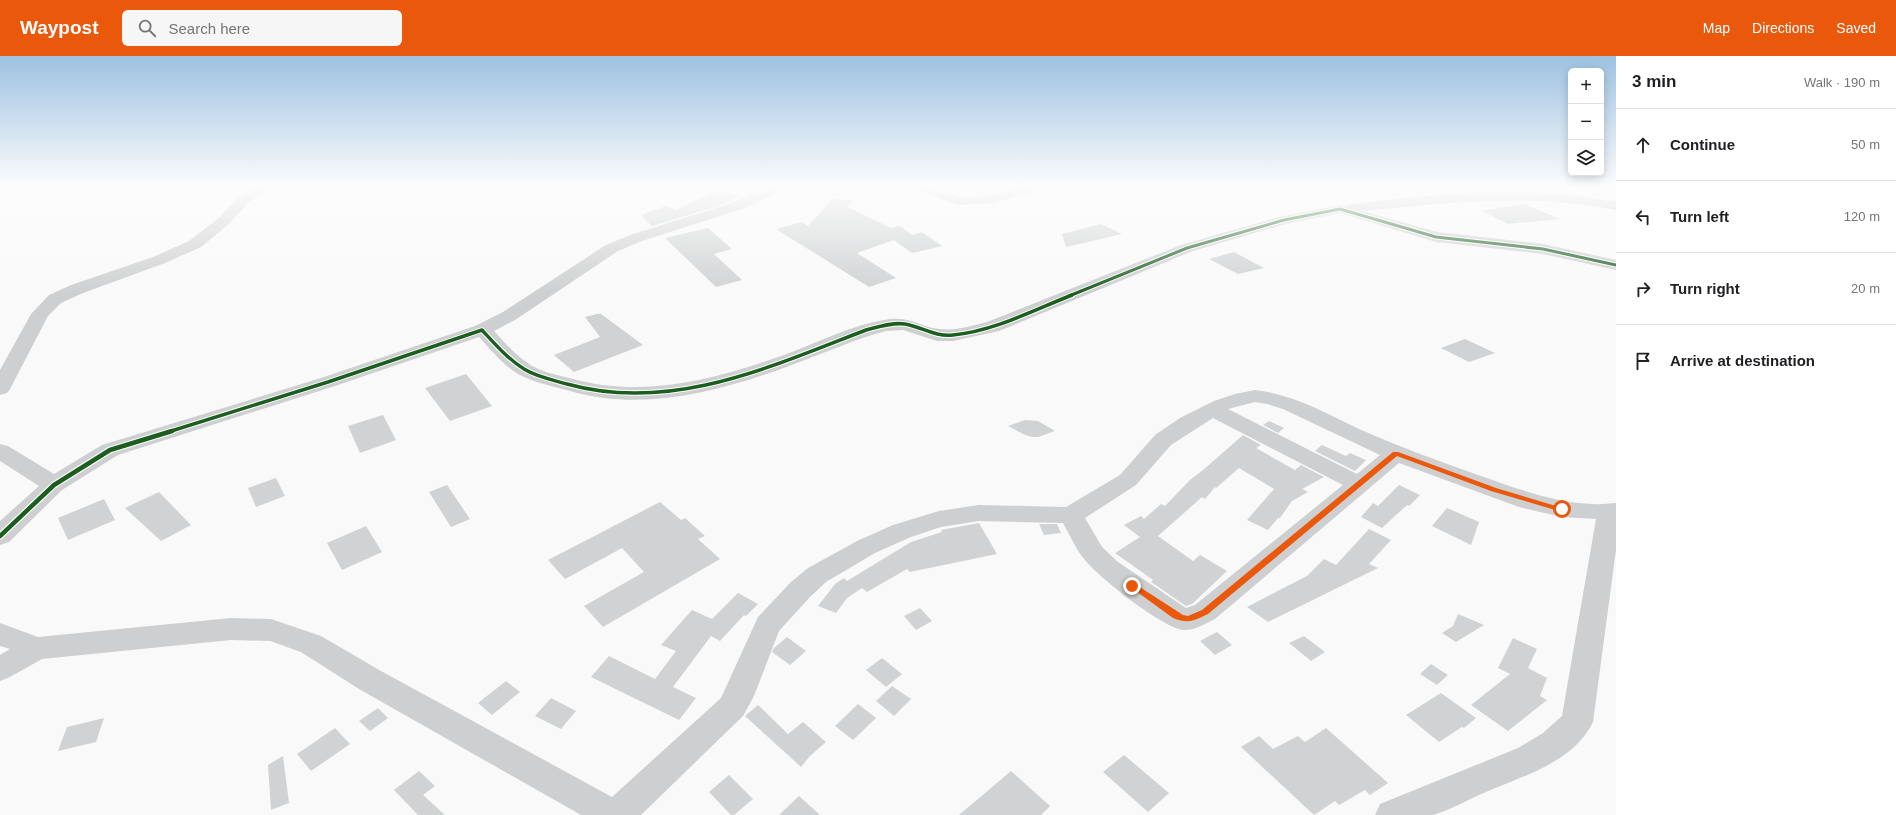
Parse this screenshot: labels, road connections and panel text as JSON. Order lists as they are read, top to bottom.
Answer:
{
  "page": {
    "header": "Waypost",
    "search": "Search here",
    "nav": ["Map", "Directions", "Saved"],
    "heading": ["3 min", "Walk · 190 m"],
    "map_buttons": ["+", "−"],
    "list": [
      ["Continue", "50 m"],
      ["Turn left", "120 m"],
      ["Turn right", "20 m"],
      "Arrive at destination"
    ]
  }
}
